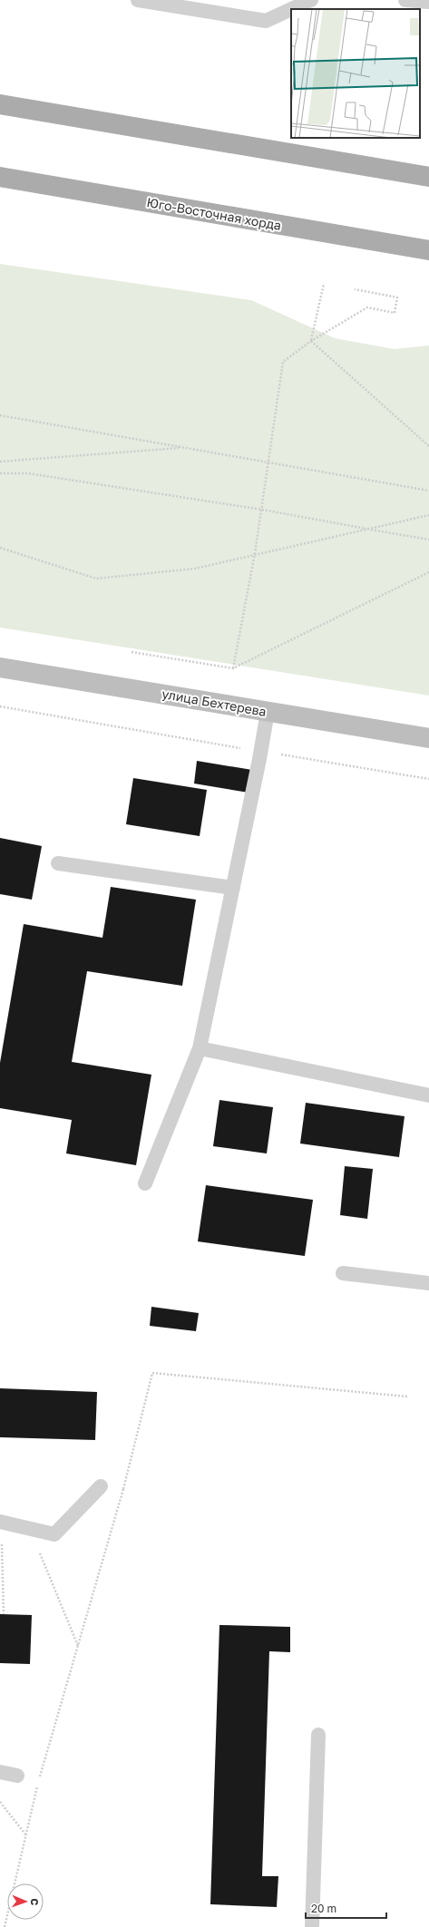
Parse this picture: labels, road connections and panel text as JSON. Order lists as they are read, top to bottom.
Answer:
{
  "streets": {
    "main road": ["Юго-Восточная хорда"],
    "street": ["улица Бехтерева"]
  },
  "scale_bar": "20 m",
  "north": "right"
}
